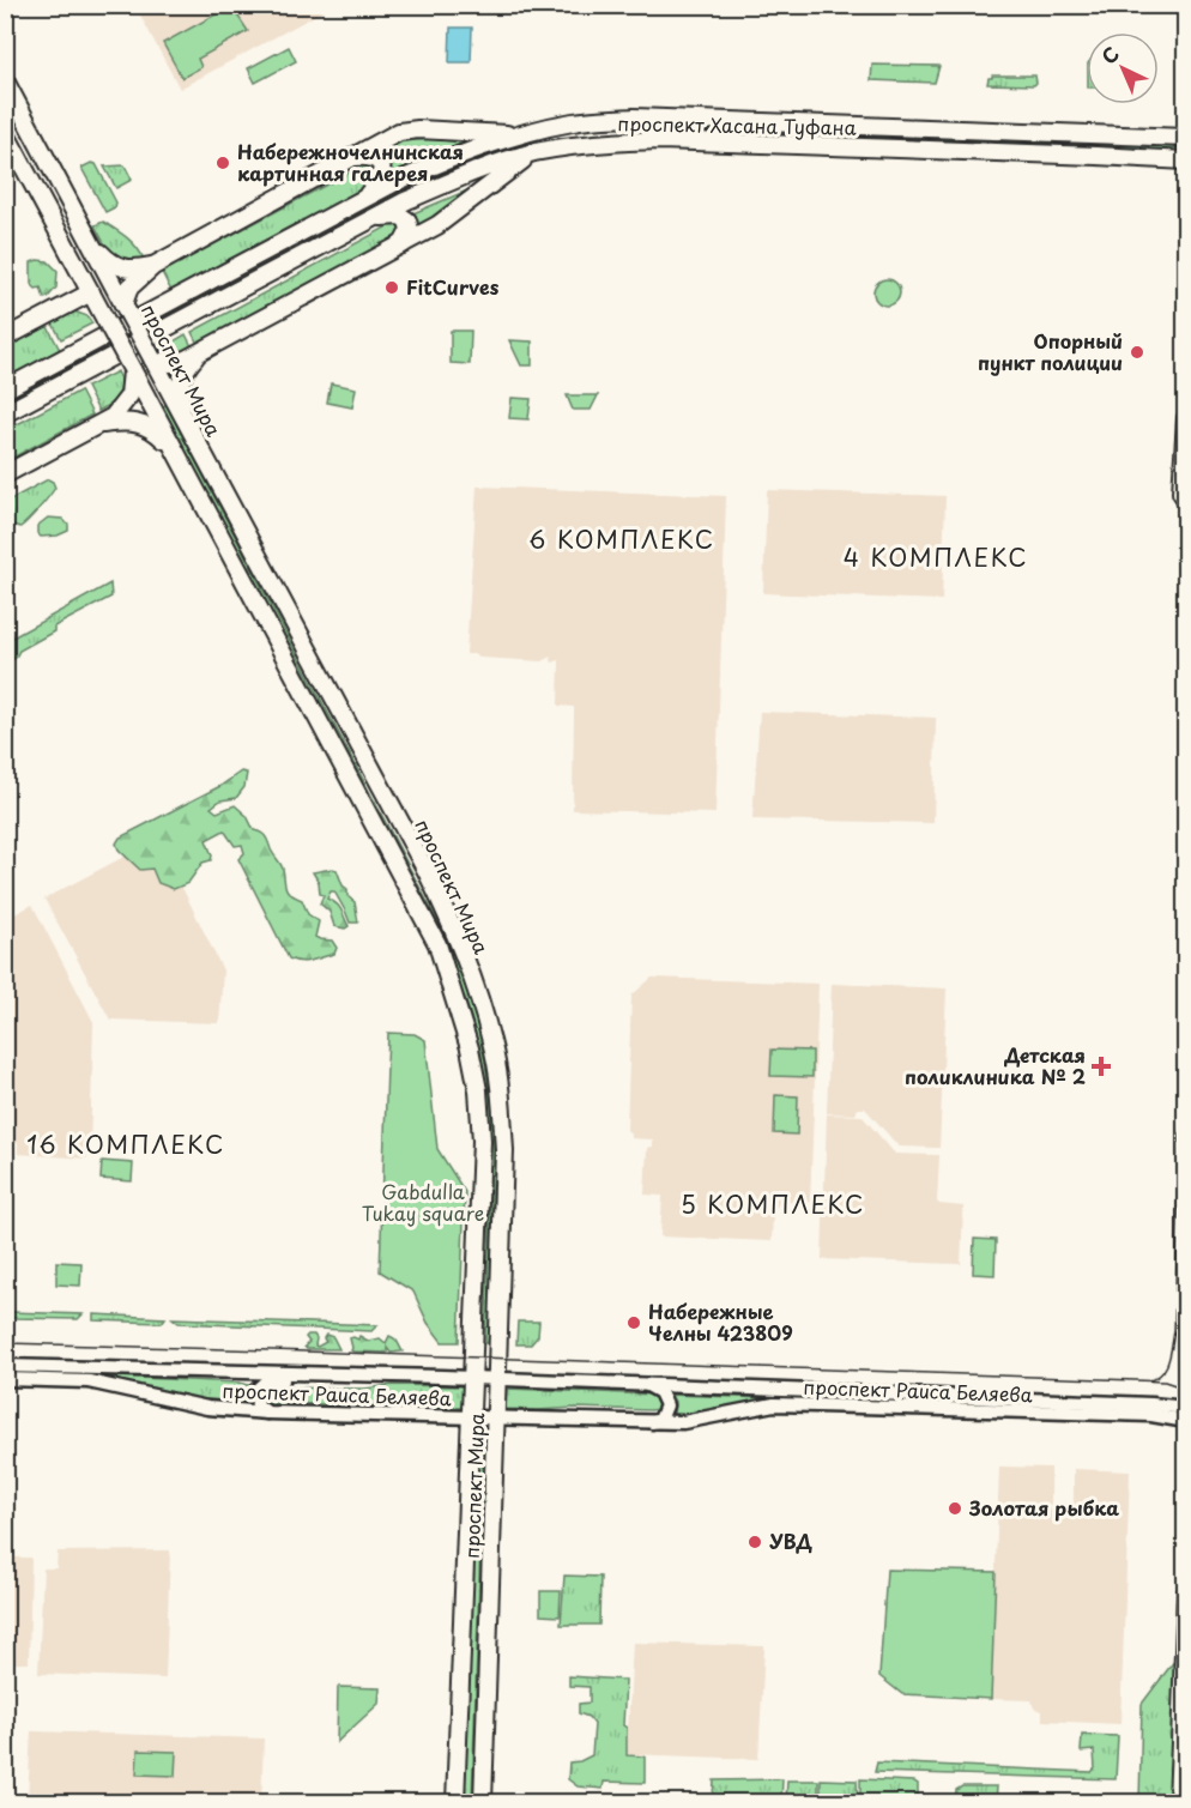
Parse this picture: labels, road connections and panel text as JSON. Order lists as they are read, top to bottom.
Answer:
{
  "streets": {
    "main road": ["проспект Хасана Туфана", "проспект Мира"],
    "street": ["проспект Раиса Беляева"]
  },
  "crossings": [
    ["проспект Мира", "проспект Раиса Беляева"]
  ],
  "districts": [
    "6 КОМПЛЕКС",
    "4 КОМПЛЕКС",
    "16 КОМПЛЕКС",
    "5 КОМПЛЕКС"
  ],
  "parks": ["Gabdulla Tukay square"],
  "places": {
    "other": [
      "Набережночелнинская картинная галерея",
      "FitCurves",
      "Опорный пункт полиции",
      "Набережные Челны 423809",
      "Золотая рыбка",
      "УВД"
    ],
    "health": ["Детская поликлиника № 2"]
  },
  "north": "top left"
}
